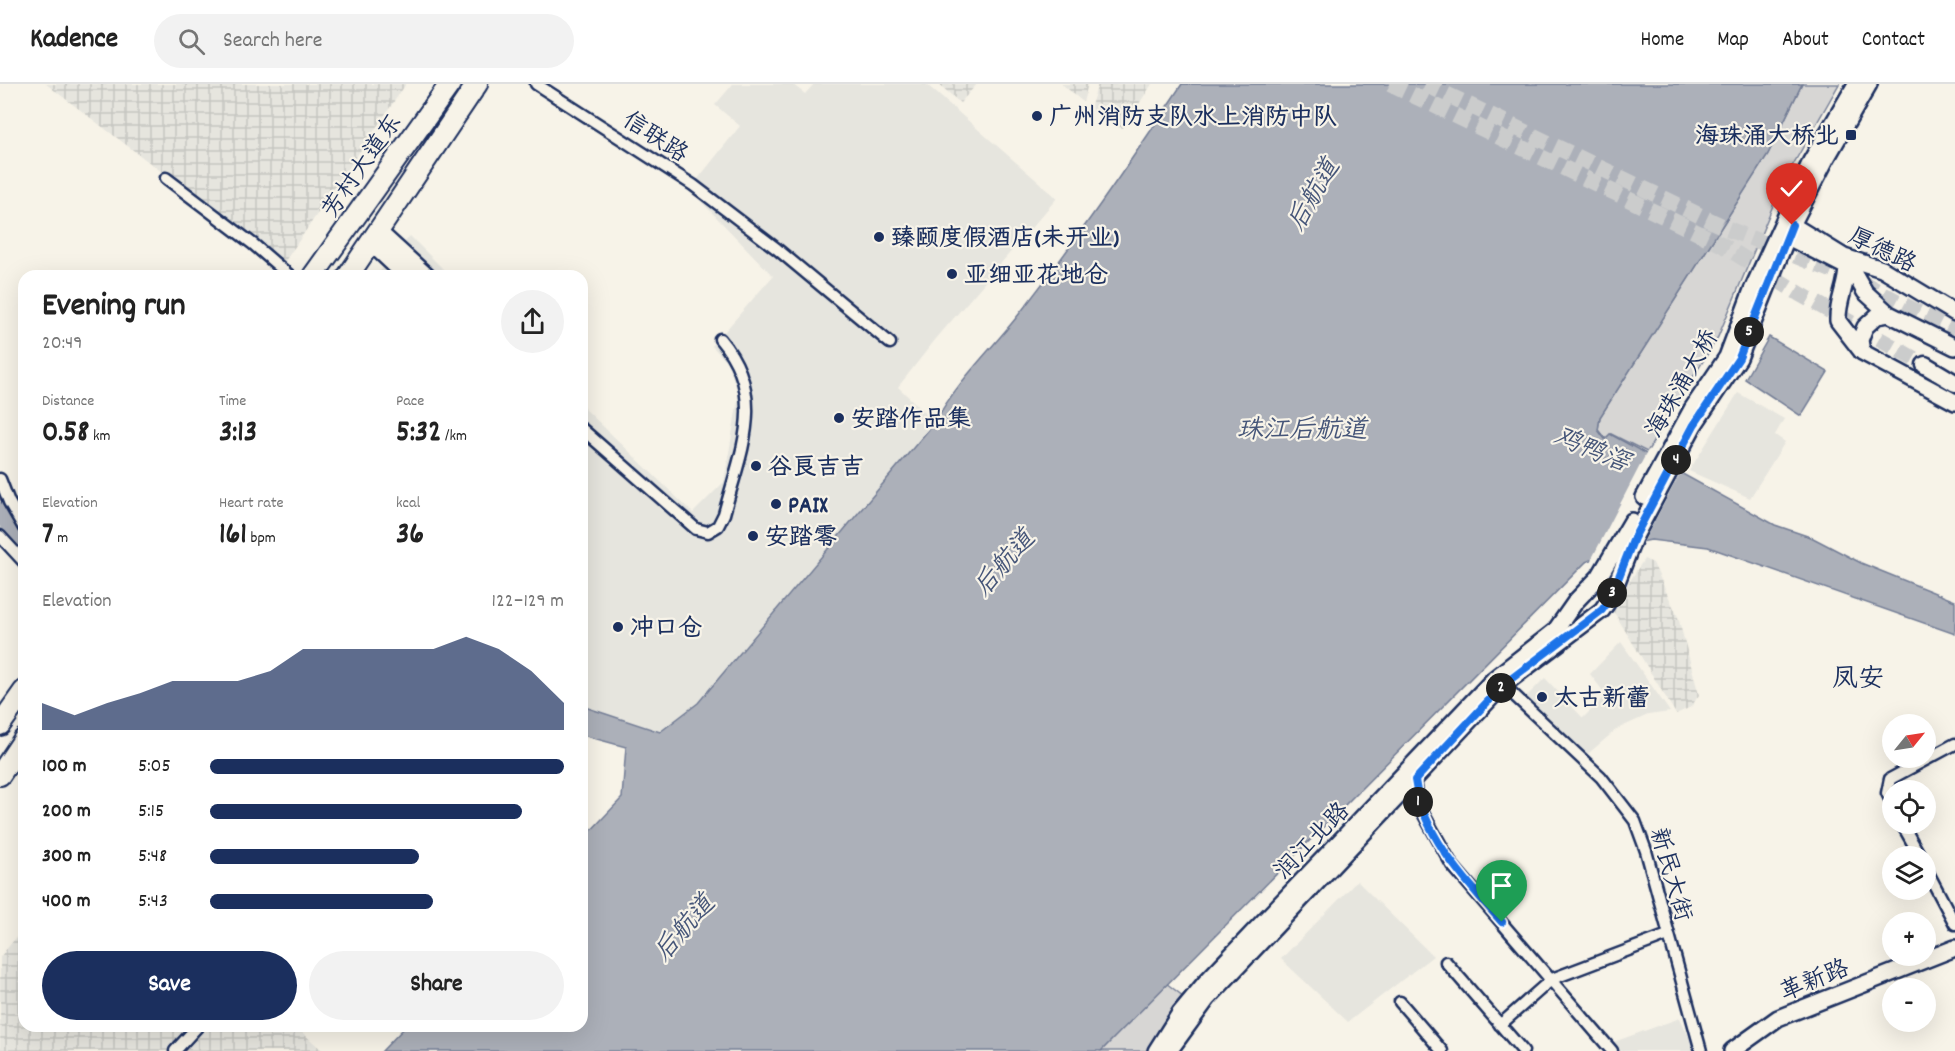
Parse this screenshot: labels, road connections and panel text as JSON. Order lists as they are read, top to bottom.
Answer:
{
  "streets": {
    "highway": ["芳村大道东"],
    "main road": [
      "厚德路",
      "海珠涌大桥",
      "润江北路",
      "革新路"
    ],
    "street": ["信联路", "新民大街"]
  },
  "crossings": [
    ["海珠涌大桥", "润江北路"],
    ["海珠涌大桥", "新民大街"],
    ["润江北路", "新民大街"]
  ],
  "districts": ["凤安"],
  "water": ["后航道", "珠江后航道", "鸡鸭滘"],
  "places": {
    "other": [
      "广州消防支队水上消防中队",
      "臻颐度假酒店(未开业)",
      "亚细亚花地仓",
      "安踏作品集",
      "谷良吉吉",
      "PAIX",
      "安踏零",
      "冲口仓",
      "太古新蕾"
    ],
    "transit": ["海珠涌大桥北"]
  },
  "north": "top right",
  "page": {
    "header": "Kadence",
    "search": "Search here",
    "nav": [
      "Home",
      "Map",
      "About",
      "Contact"
    ],
    "heading": ["Evening run", "20:49"],
    "pins": [
      "5",
      "4",
      "3",
      "2",
      "1"
    ],
    "stats": [
      ["Distance", "0.58 km"],
      ["Time", "3:13"],
      ["Pace", "5:32 /km"],
      ["Elevation", "7 m"],
      ["Heart rate", "161 bpm"],
      ["kcal", "36"]
    ],
    "chart": ["Elevation", "122–129 m"],
    "map_buttons": ["+", "−"],
    "list": [
      {
        "name": "100 m",
        "note": "5:05"
      },
      {
        "name": "200 m",
        "note": "5:15"
      },
      {
        "name": "300 m",
        "note": "5:48"
      },
      {
        "name": "400 m",
        "note": "5:43"
      }
    ],
    "buttons": ["Save", "Share"]
  }
}
